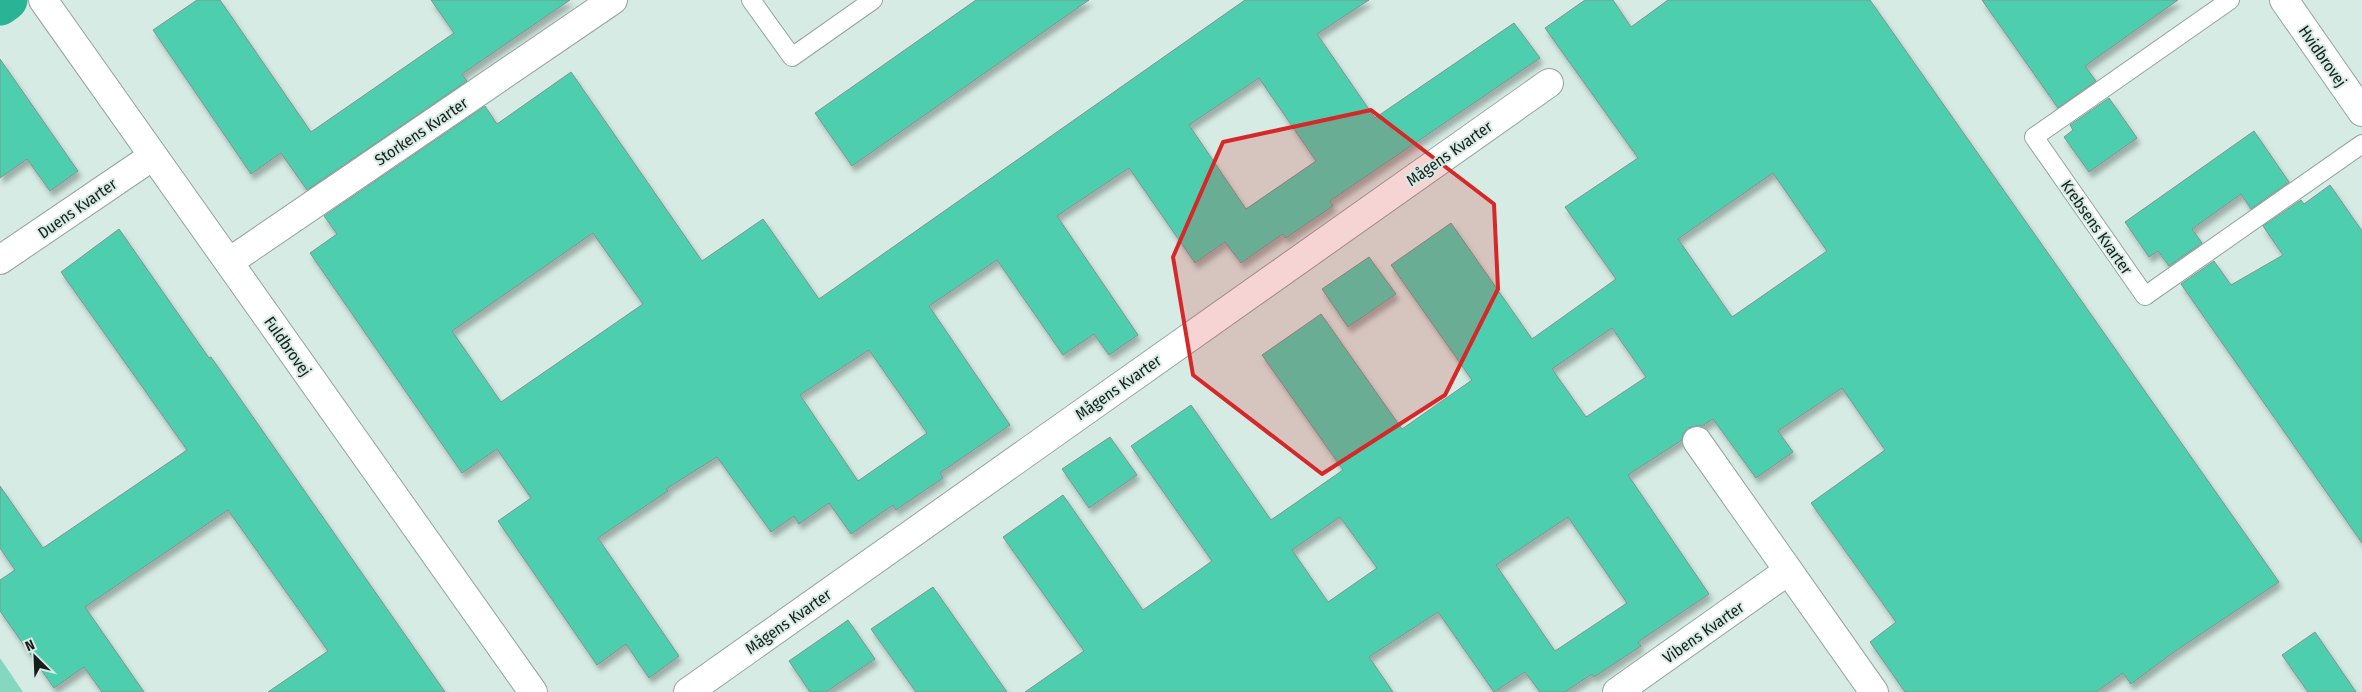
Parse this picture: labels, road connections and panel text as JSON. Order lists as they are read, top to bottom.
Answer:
{
  "streets": {
    "street": [
      "Hvidbrovej",
      "Storkens Kvarter",
      "Mågens Kvarter",
      "Duens Kvarter",
      "Fuldbrovej",
      "Vibens Kvarter"
    ],
    "lane": ["Krebsens Kvarter"]
  },
  "crossings": [
    ["Storkens Kvarter", "Fuldbrovej"],
    ["Duens Kvarter", "Fuldbrovej"]
  ],
  "north": "top left"
}
